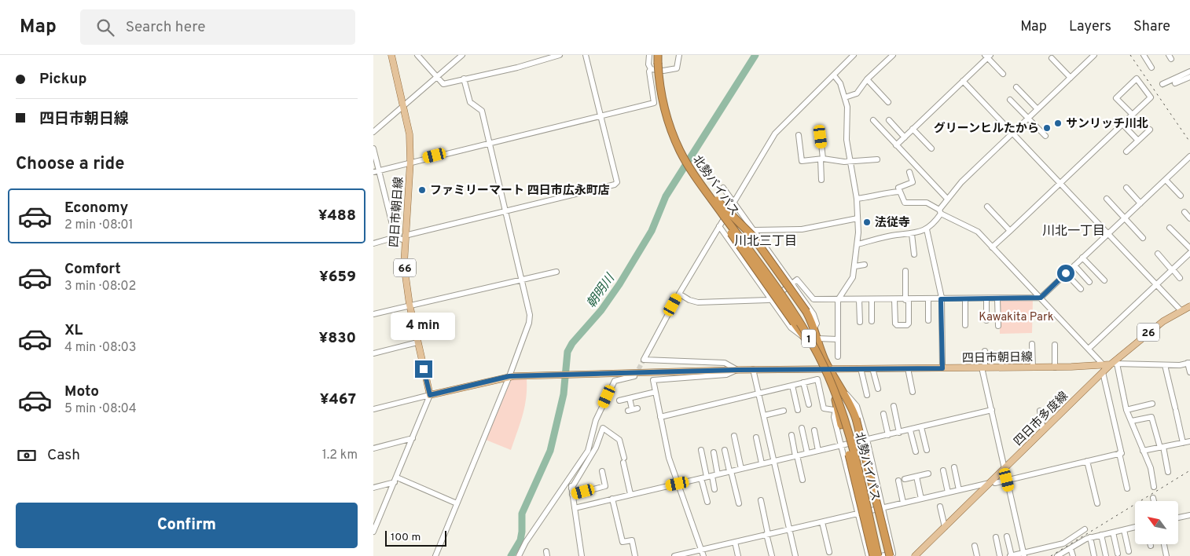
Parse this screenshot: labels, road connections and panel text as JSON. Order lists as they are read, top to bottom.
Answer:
{
  "streets": {
    "highway": ["北勢バイパス", "1"],
    "main road": [
      "四日市朝日線",
      "66",
      "26",
      "四日市多度線"
    ]
  },
  "crossings": [
    ["北勢バイパス", "1"],
    ["四日市朝日線", "1"],
    ["四日市朝日線", "四日市多度線"]
  ],
  "districts": ["川北一丁目", "川北三丁目"],
  "water": ["朝明川"],
  "parks": ["Kawakita Park"],
  "places": [
    "サンリッチ川北",
    "グリーンヒルたから",
    "ファミリーマート 四日市広永町店",
    "法従寺"
  ],
  "scale_bar": "100 m",
  "north": "top left",
  "page": {
    "header": "Map",
    "search": "Search here",
    "nav": ["Map", "Layers", "Share"],
    "banner": ["Pickup", "四日市朝日線"],
    "heading": "Choose a ride",
    "list": [
      {
        "name": "Economy",
        "note": "2 min · 08:01",
        "value": "¥488"
      },
      {
        "name": "Comfort",
        "note": "3 min · 08:02",
        "value": "¥659"
      },
      {
        "name": "XL",
        "note": "4 min · 08:03",
        "value": "¥830"
      },
      {
        "name": "Moto",
        "note": "5 min · 08:04",
        "value": "¥467"
      }
    ],
    "bubble": "4 min",
    "pay": ["Cash", "1.2 km"],
    "buttons": "Confirm",
    "scale": "100 m"
  }
}
